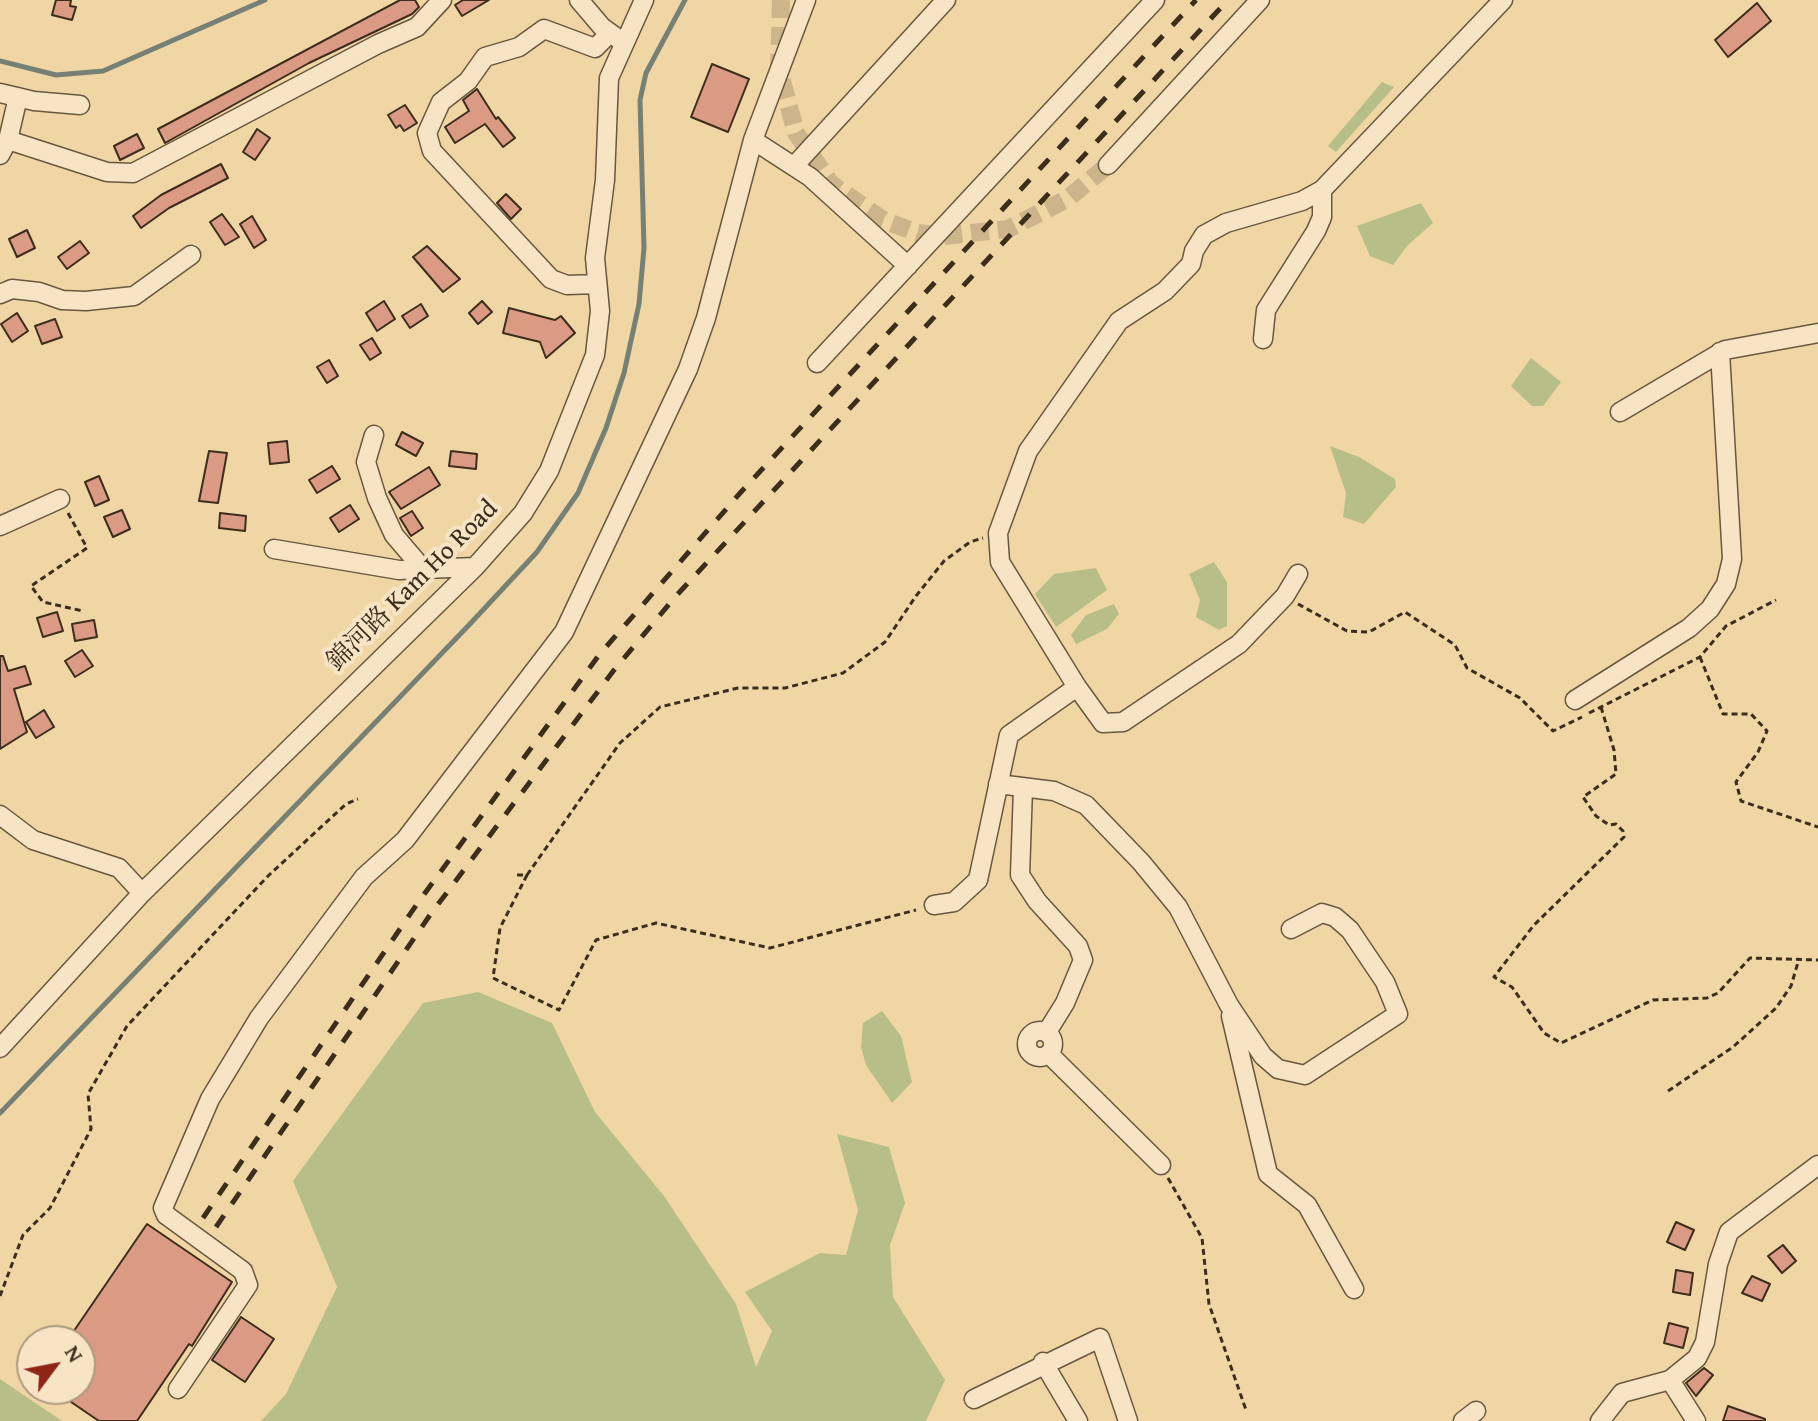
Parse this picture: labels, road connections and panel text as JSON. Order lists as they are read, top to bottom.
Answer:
{
  "streets": {
    "street": ["錦河路 Kam Ho Road"]
  },
  "north": "top right"
}
